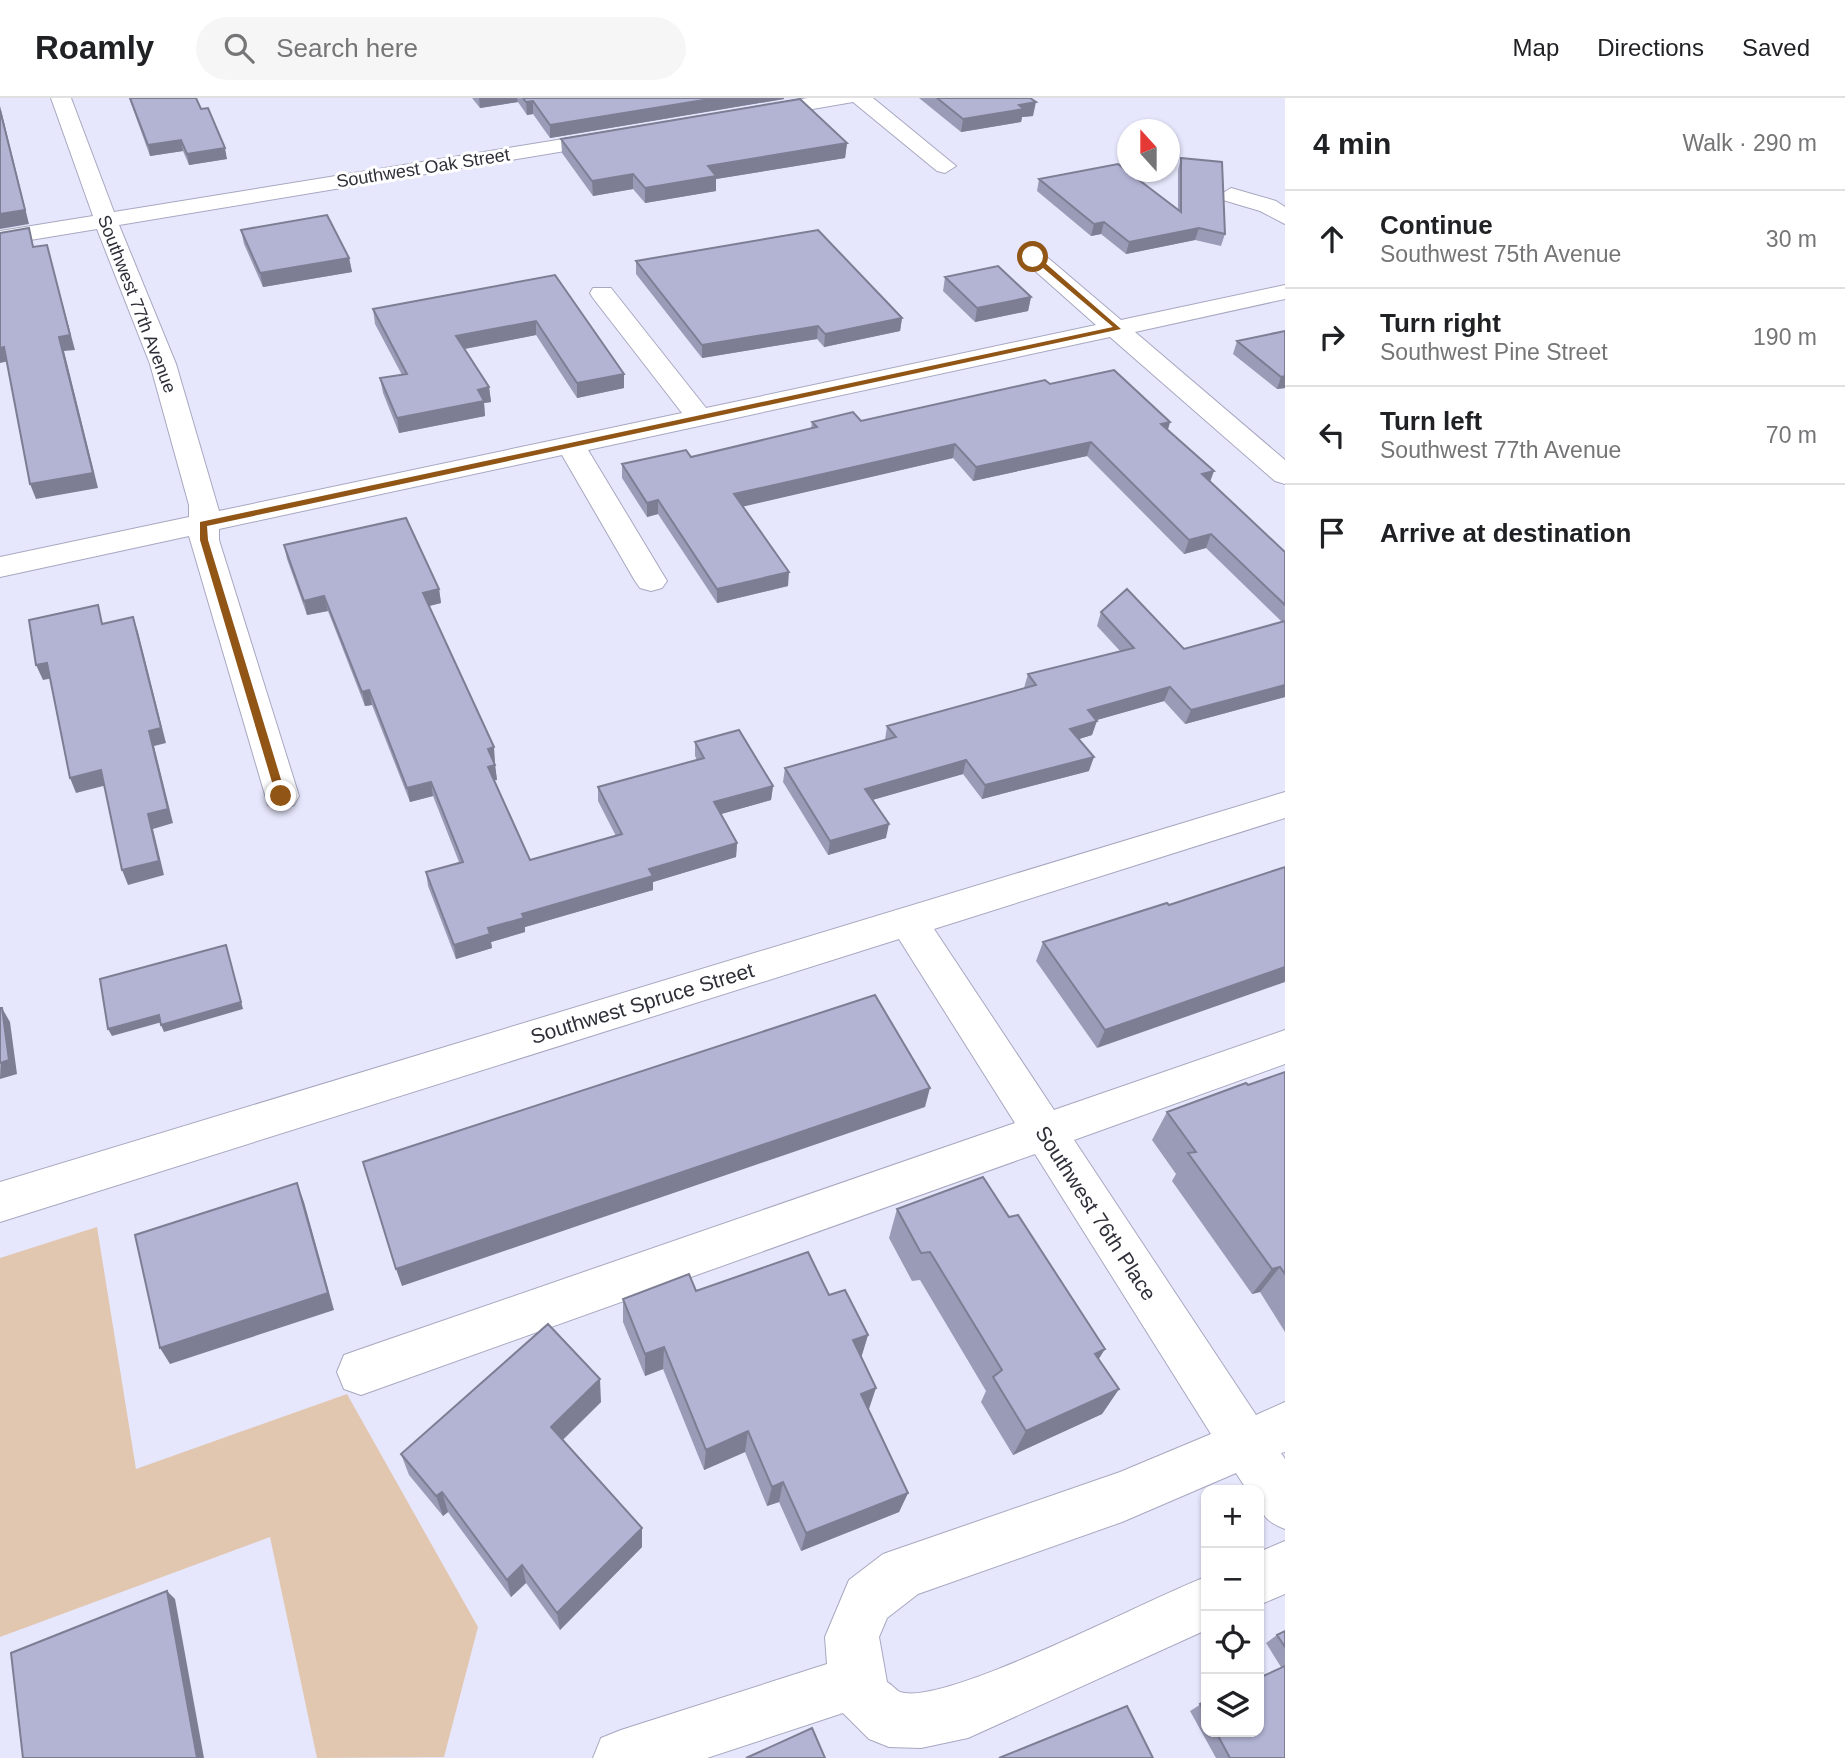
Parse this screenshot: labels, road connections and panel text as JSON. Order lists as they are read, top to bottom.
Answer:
{
  "streets": {
    "street": [
      "Southwest Oak Street",
      "Southwest 77th Avenue",
      "Southwest Spruce Street",
      "Southwest 76th Place"
    ]
  },
  "crossings": [
    ["Southwest Oak Street", "Southwest 77th Avenue"],
    ["Southwest Spruce Street", "Southwest 76th Place"]
  ],
  "north": "top",
  "page": {
    "header": "Roamly",
    "search": "Search here",
    "nav": ["Map", "Directions", "Saved"],
    "heading": ["4 min", "Walk · 290 m"],
    "list": [
      ["Continue", "Southwest 75th Avenue", "30 m"],
      ["Turn right", "Southwest Pine Street", "190 m"],
      ["Turn left", "Southwest 77th Avenue", "70 m"],
      "Arrive at destination"
    ],
    "map_buttons": ["+", "−"]
  }
}
